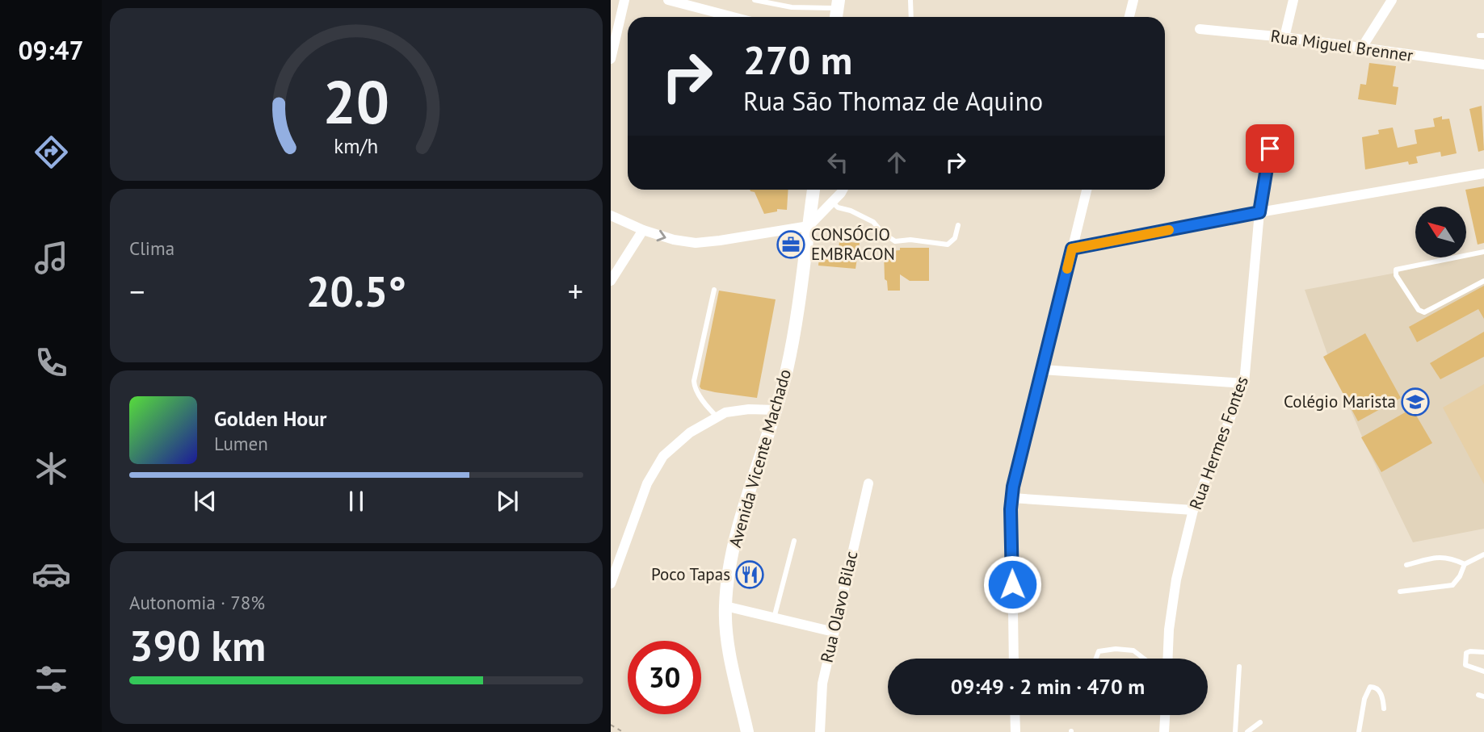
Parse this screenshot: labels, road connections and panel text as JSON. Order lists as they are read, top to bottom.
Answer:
{
  "streets": {
    "street": [
      "Rua Miguel Brenner",
      "Rua Hermes Fontes",
      "Avenida Vicente Machado",
      "Rua Olavo Bilac"
    ]
  },
  "places": {
    "office": ["CONSÓCIO EMBRACON"],
    "school or university": ["Colégio Marista"],
    "restaurant": ["Poco Tapas"]
  },
  "north": "top left",
  "page": {
    "tabs": "09:47",
    "turn": ["270 m", "Rua São Thomaz de Aquino"],
    "tile": [
      "Clima",
      ["Autonomia · 78%", "390 km"]
    ],
    "heat": ["−", "20.5°", "+"],
    "song": ["Golden Hour", "Lumen"],
    "limit": "30",
    "trip": "09:49 · 2 min · 470 m",
    "gauge": ["20", "km/h"]
  }
}
